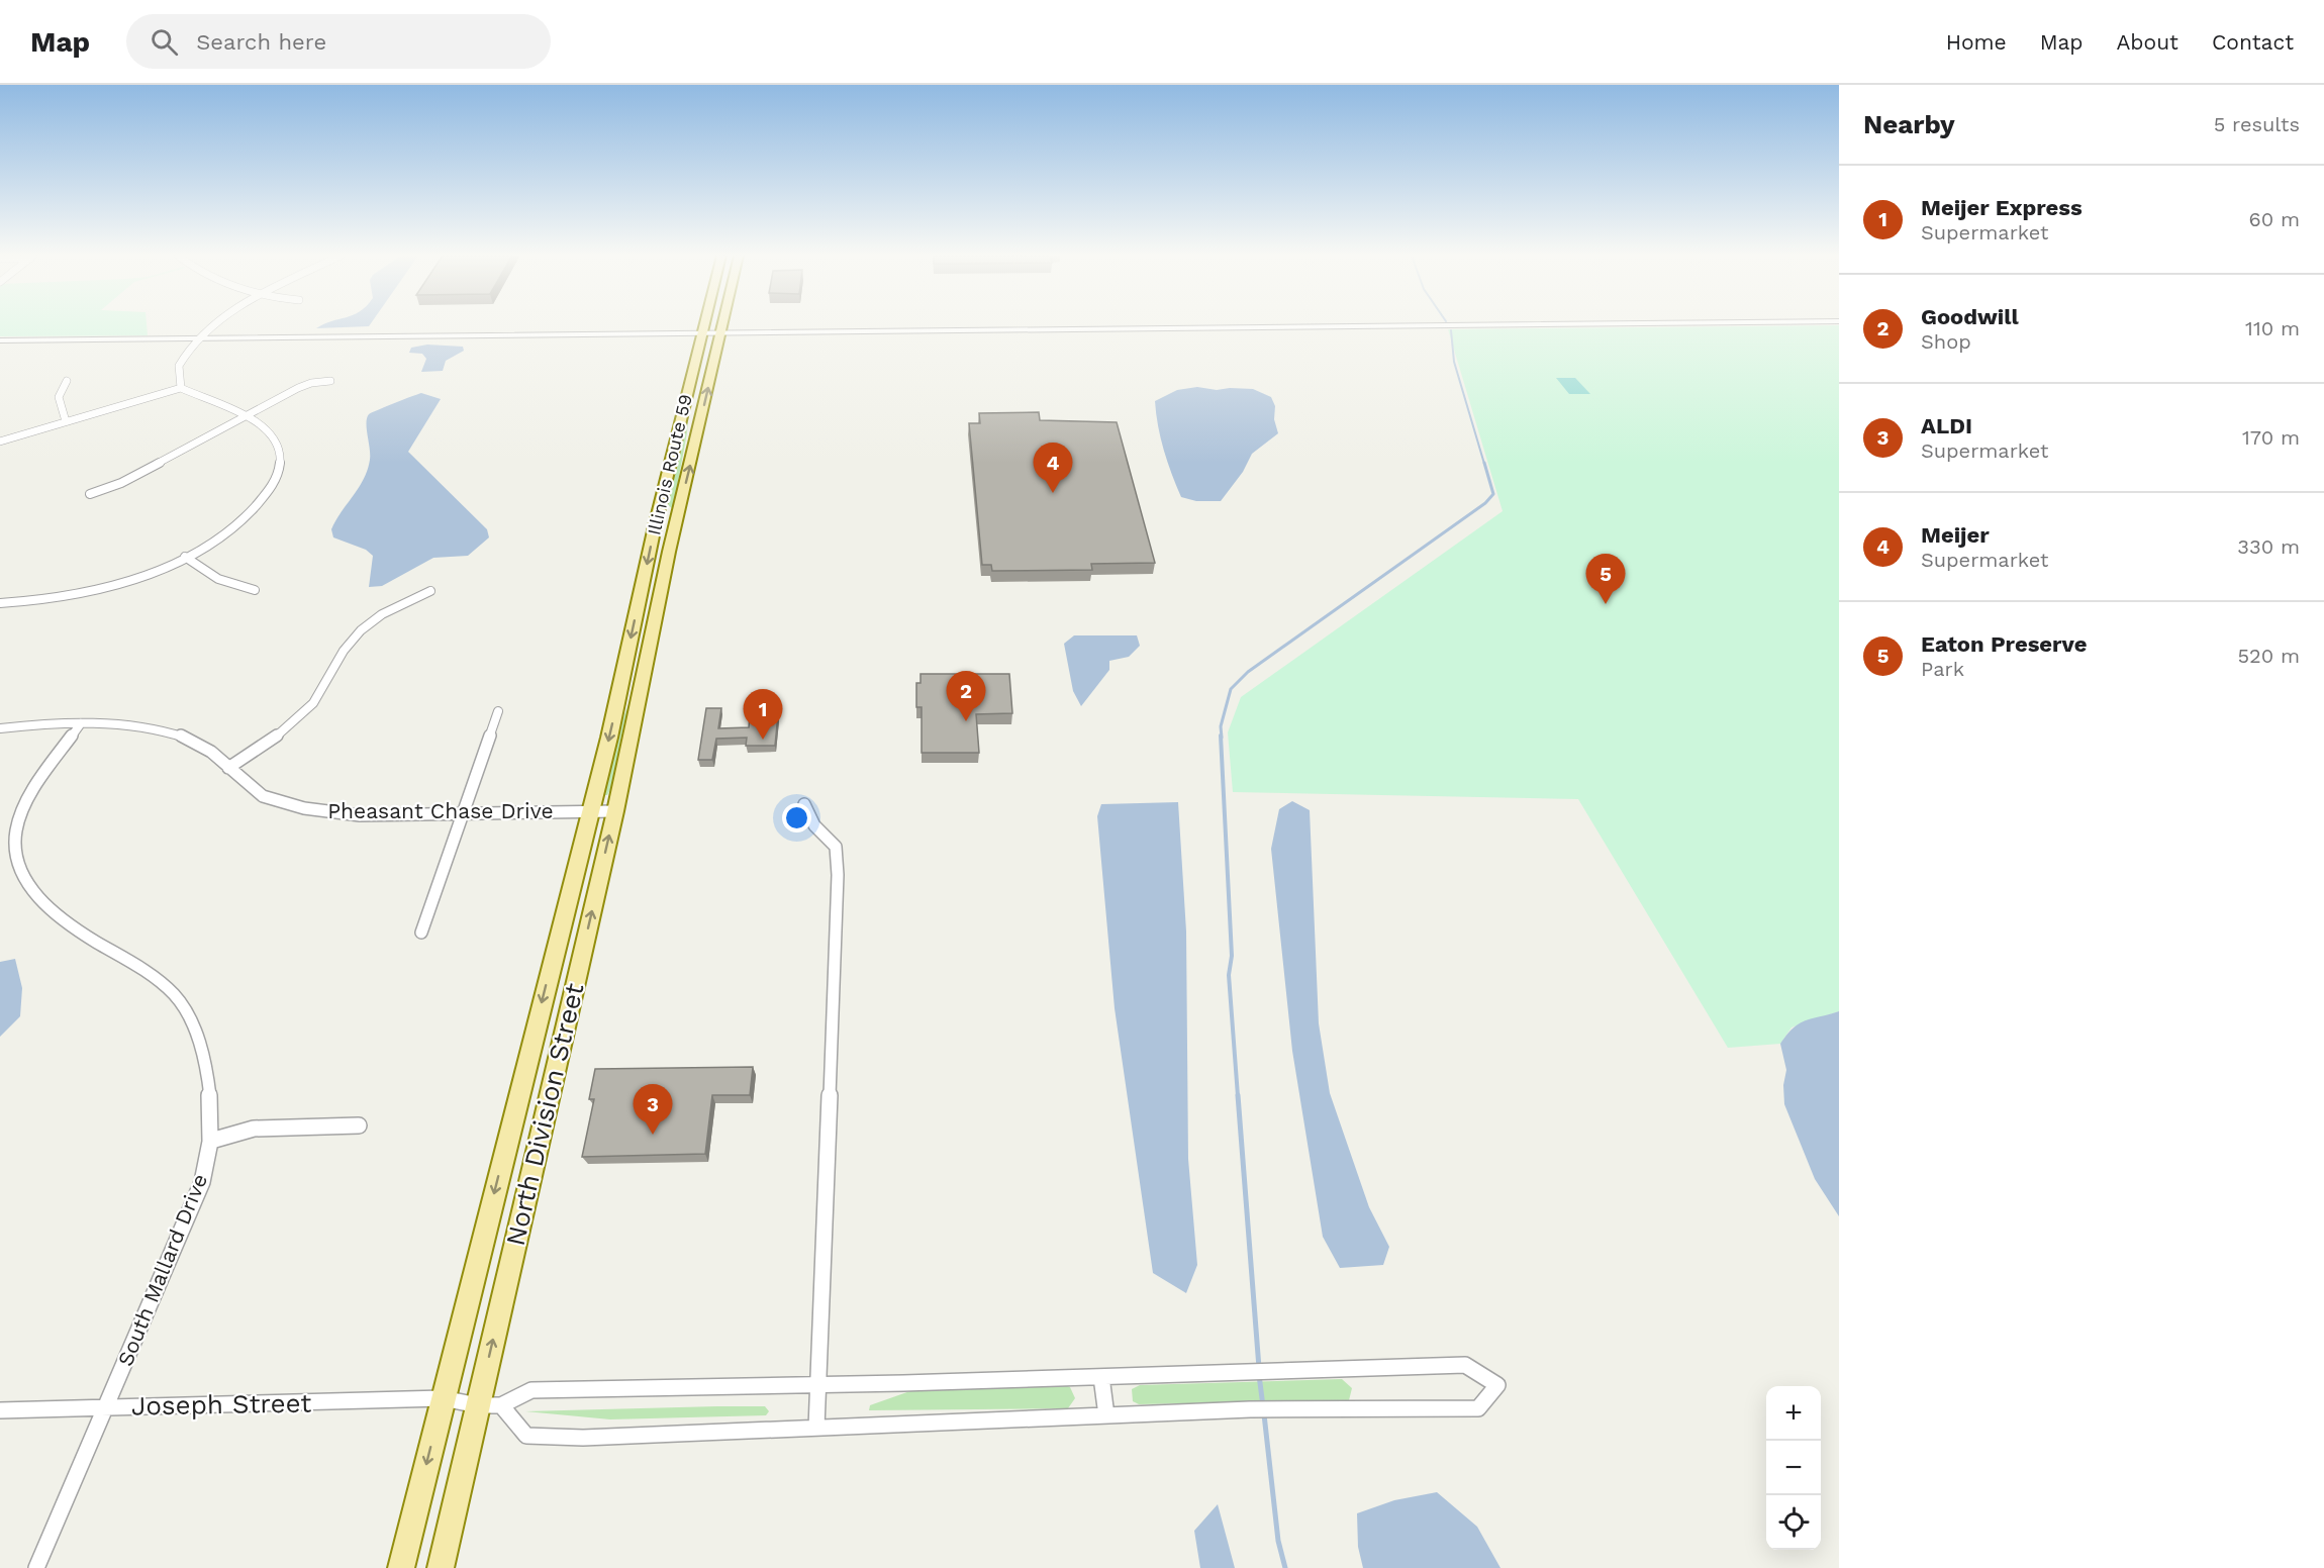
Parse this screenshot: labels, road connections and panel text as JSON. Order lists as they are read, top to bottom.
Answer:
{
  "streets": {
    "main road": ["Illinois Route 59", "North Division Street"],
    "street": ["Pheasant Chase Drive", "South Mallard Drive", "Joseph Street"]
  },
  "crossings": [
    ["Illinois Route 59", "North Division Street"],
    ["Pheasant Chase Drive", "North Division Street"],
    ["Pheasant Chase Drive", "South Mallard Drive"],
    ["North Division Street", "Joseph Street"],
    ["South Mallard Drive", "Joseph Street"]
  ],
  "page": {
    "header": "Map",
    "search": "Search here",
    "nav": [
      "Home",
      "Map",
      "About",
      "Contact"
    ],
    "heading": ["Nearby", "5 results"],
    "list": [
      {
        "mark": "1",
        "name": "Meijer Express",
        "note": "Supermarket",
        "value": "60 m"
      },
      {
        "mark": "2",
        "name": "Goodwill",
        "note": "Shop",
        "value": "110 m"
      },
      {
        "mark": "3",
        "name": "ALDI",
        "note": "Supermarket",
        "value": "170 m"
      },
      {
        "mark": "4",
        "name": "Meijer",
        "note": "Supermarket",
        "value": "330 m"
      },
      {
        "mark": "5",
        "name": "Eaton Preserve",
        "note": "Park",
        "value": "520 m"
      }
    ],
    "pins": [
      "4",
      "5",
      "2",
      "1",
      "3"
    ],
    "map_buttons": ["+", "−"]
  }
}
